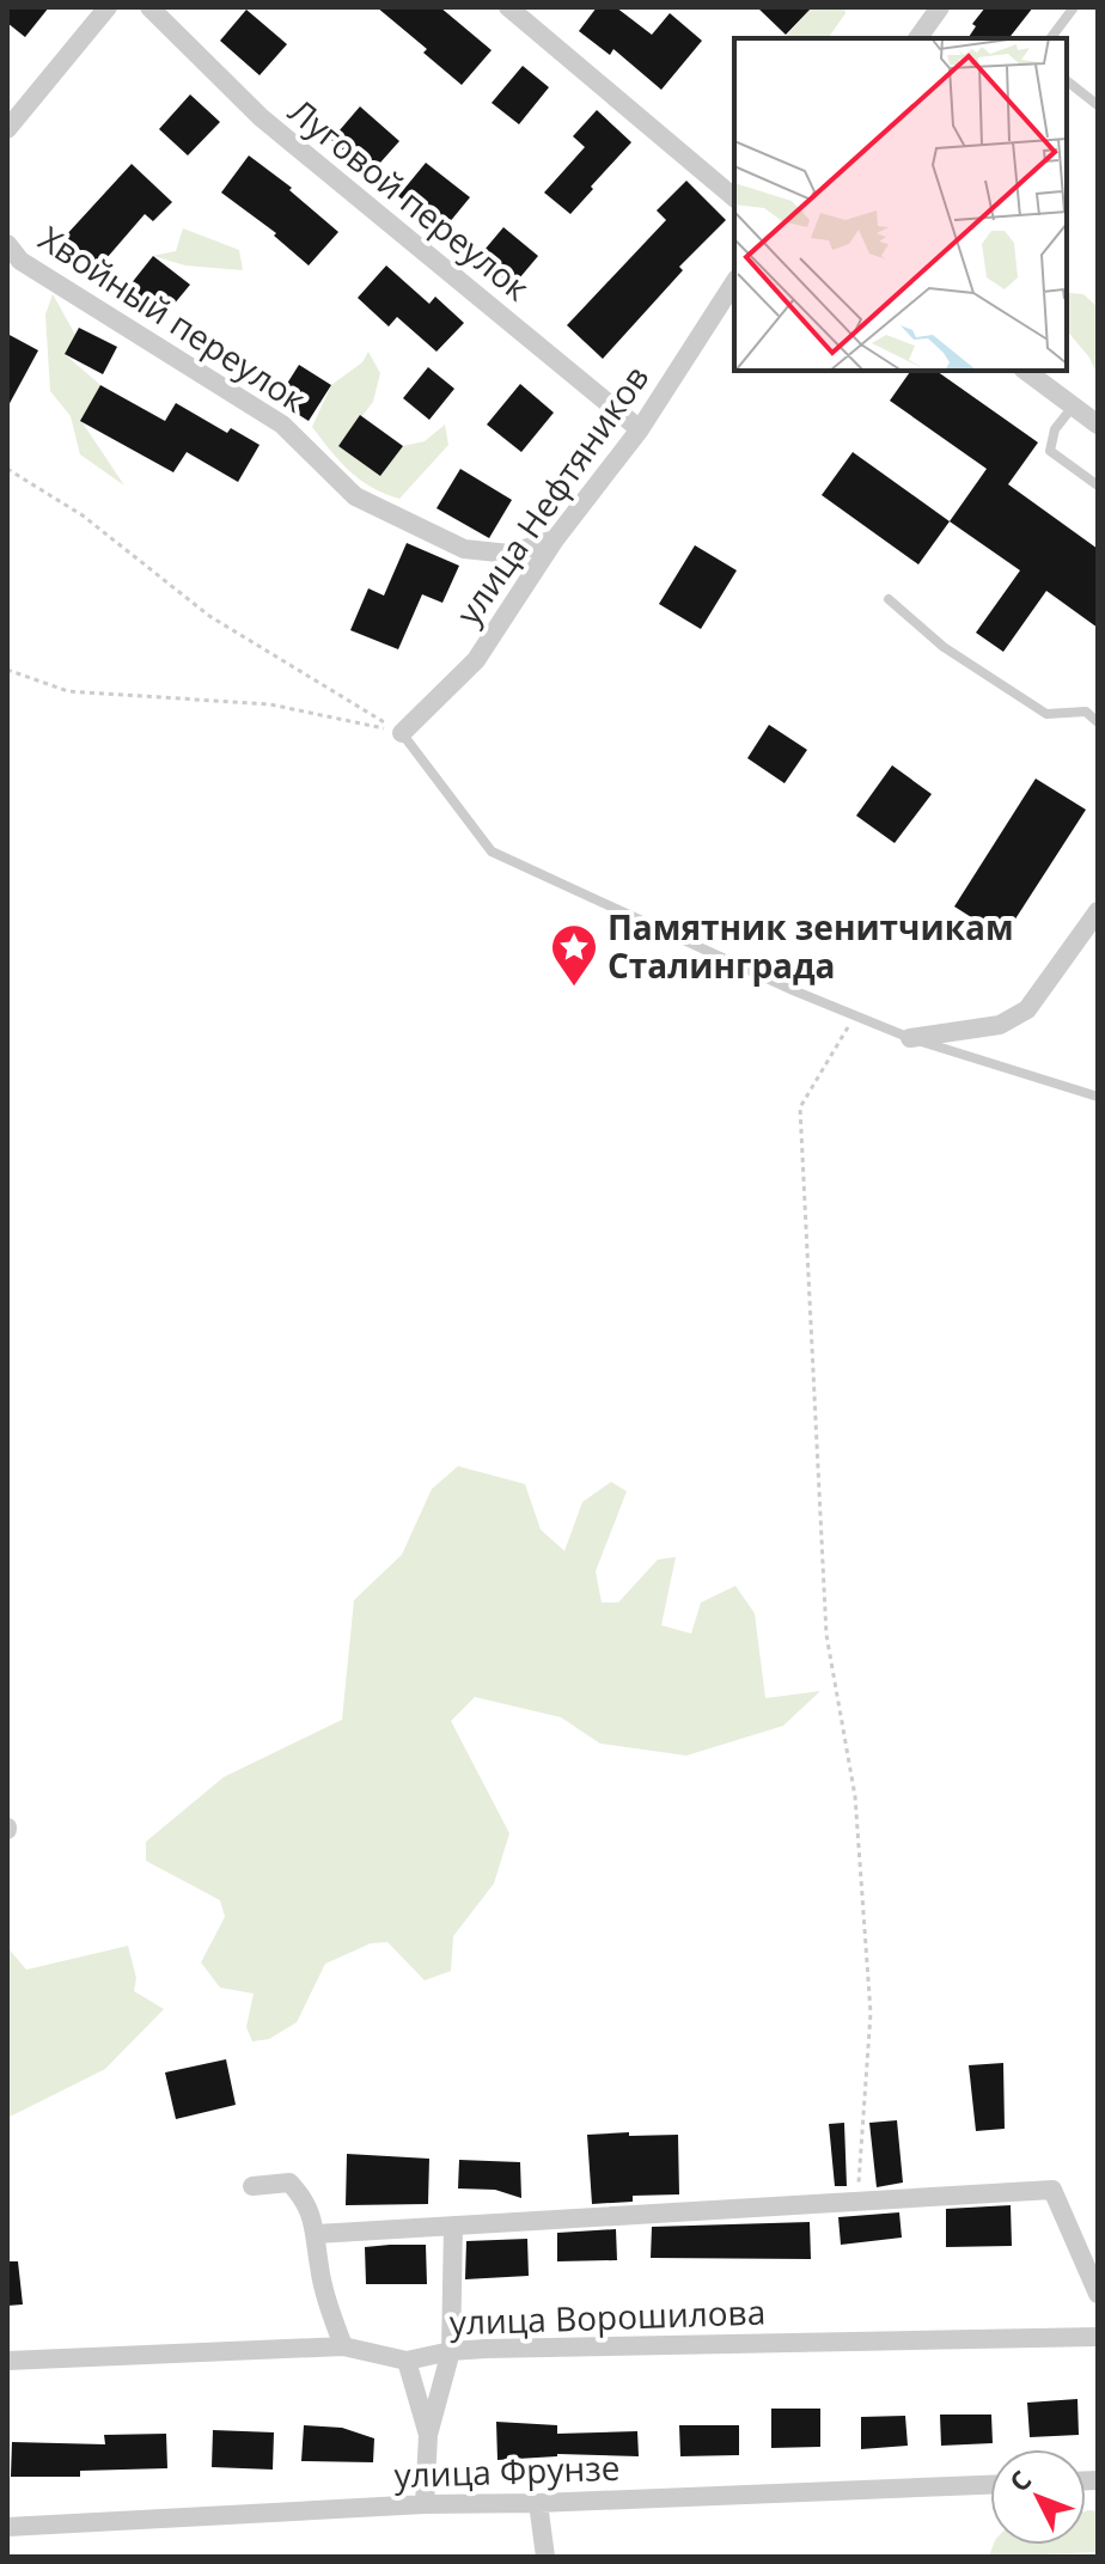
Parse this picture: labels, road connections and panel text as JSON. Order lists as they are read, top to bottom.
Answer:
{
  "streets": {
    "street": [
      "Луговой переулок",
      "Хвойный переулок",
      "улица Нефтяников",
      "улица Ворошилова",
      "улица Фрунзе"
    ]
  },
  "crossings": [
    ["Луговой переулок", "улица Нефтяников"],
    ["Хвойный переулок", "улица Нефтяников"]
  ],
  "places": {
    "place": ["Памятник зенитчикам Сталинграда"]
  },
  "north": "top left"
}
